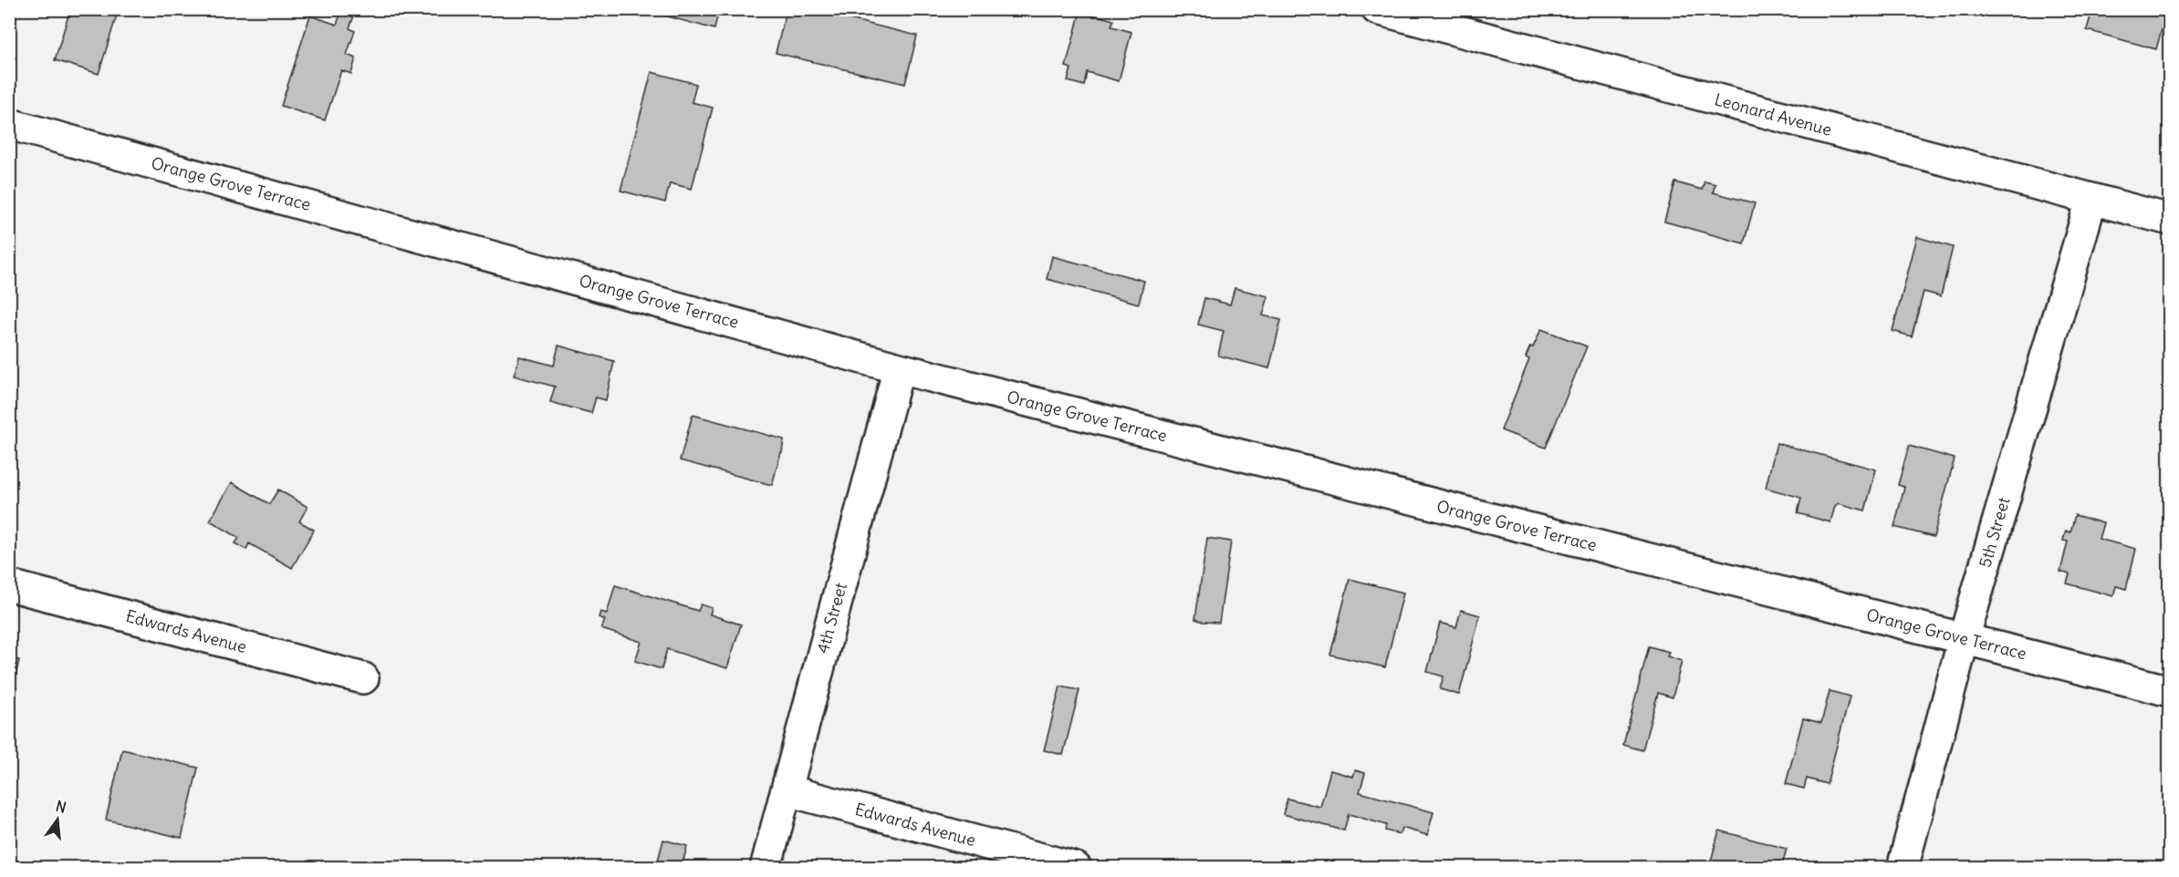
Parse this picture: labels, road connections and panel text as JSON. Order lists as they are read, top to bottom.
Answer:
{
  "streets": {
    "street": [
      "Leonard Avenue",
      "Orange Grove Terrace",
      "5th Street",
      "4th Street",
      "Edwards Avenue"
    ]
  },
  "crossings": [
    ["Leonard Avenue", "5th Street"],
    ["Orange Grove Terrace", "5th Street"],
    ["Orange Grove Terrace", "4th Street"],
    ["4th Street", "Edwards Avenue"]
  ],
  "north": "top"
}
